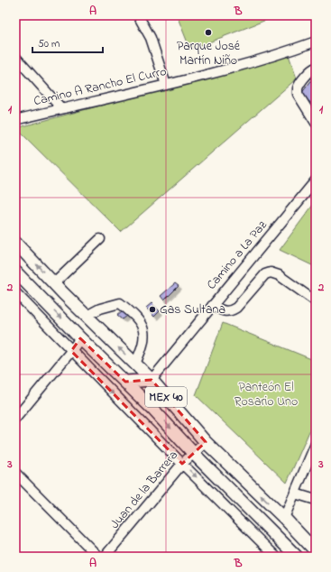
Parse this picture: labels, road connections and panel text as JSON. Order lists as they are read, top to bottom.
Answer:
{
  "streets": {
    "main road": ["MEX 40"],
    "street": ["Camino A Rancho El Curro", "Camino a La Paz", "Juan de la Barrera"]
  },
  "crossings": [
    ["Camino a La Paz", "MEX 40"],
    ["MEX 40", "Juan de la Barrera"]
  ],
  "parks": ["Panteón El Rosario Uno"],
  "places": ["Parque José Martín Niño", "Gas Sultana"],
  "scale_bar": "50 m",
  "grid": {
    "columns": ["A", "B"],
    "rows": ["1", "2", "3"]
  }
}
